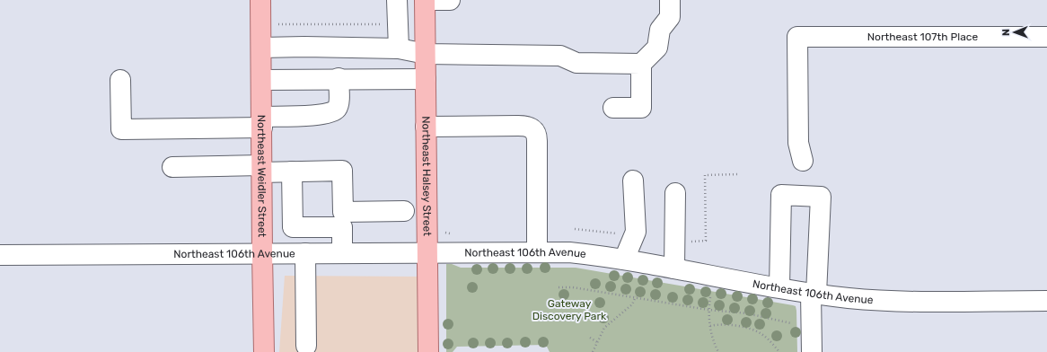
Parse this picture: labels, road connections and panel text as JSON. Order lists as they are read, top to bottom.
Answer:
{
  "streets": {
    "main road": ["Northeast Weidler Street", "Northeast Halsey Street"],
    "street": ["Northeast 107th Place", "Northeast 106th Avenue"]
  },
  "crossings": [
    ["Northeast Weidler Street", "Northeast 106th Avenue"],
    ["Northeast Halsey Street", "Northeast 106th Avenue"]
  ],
  "parks": ["Gateway Discovery Park"],
  "north": "left"
}
